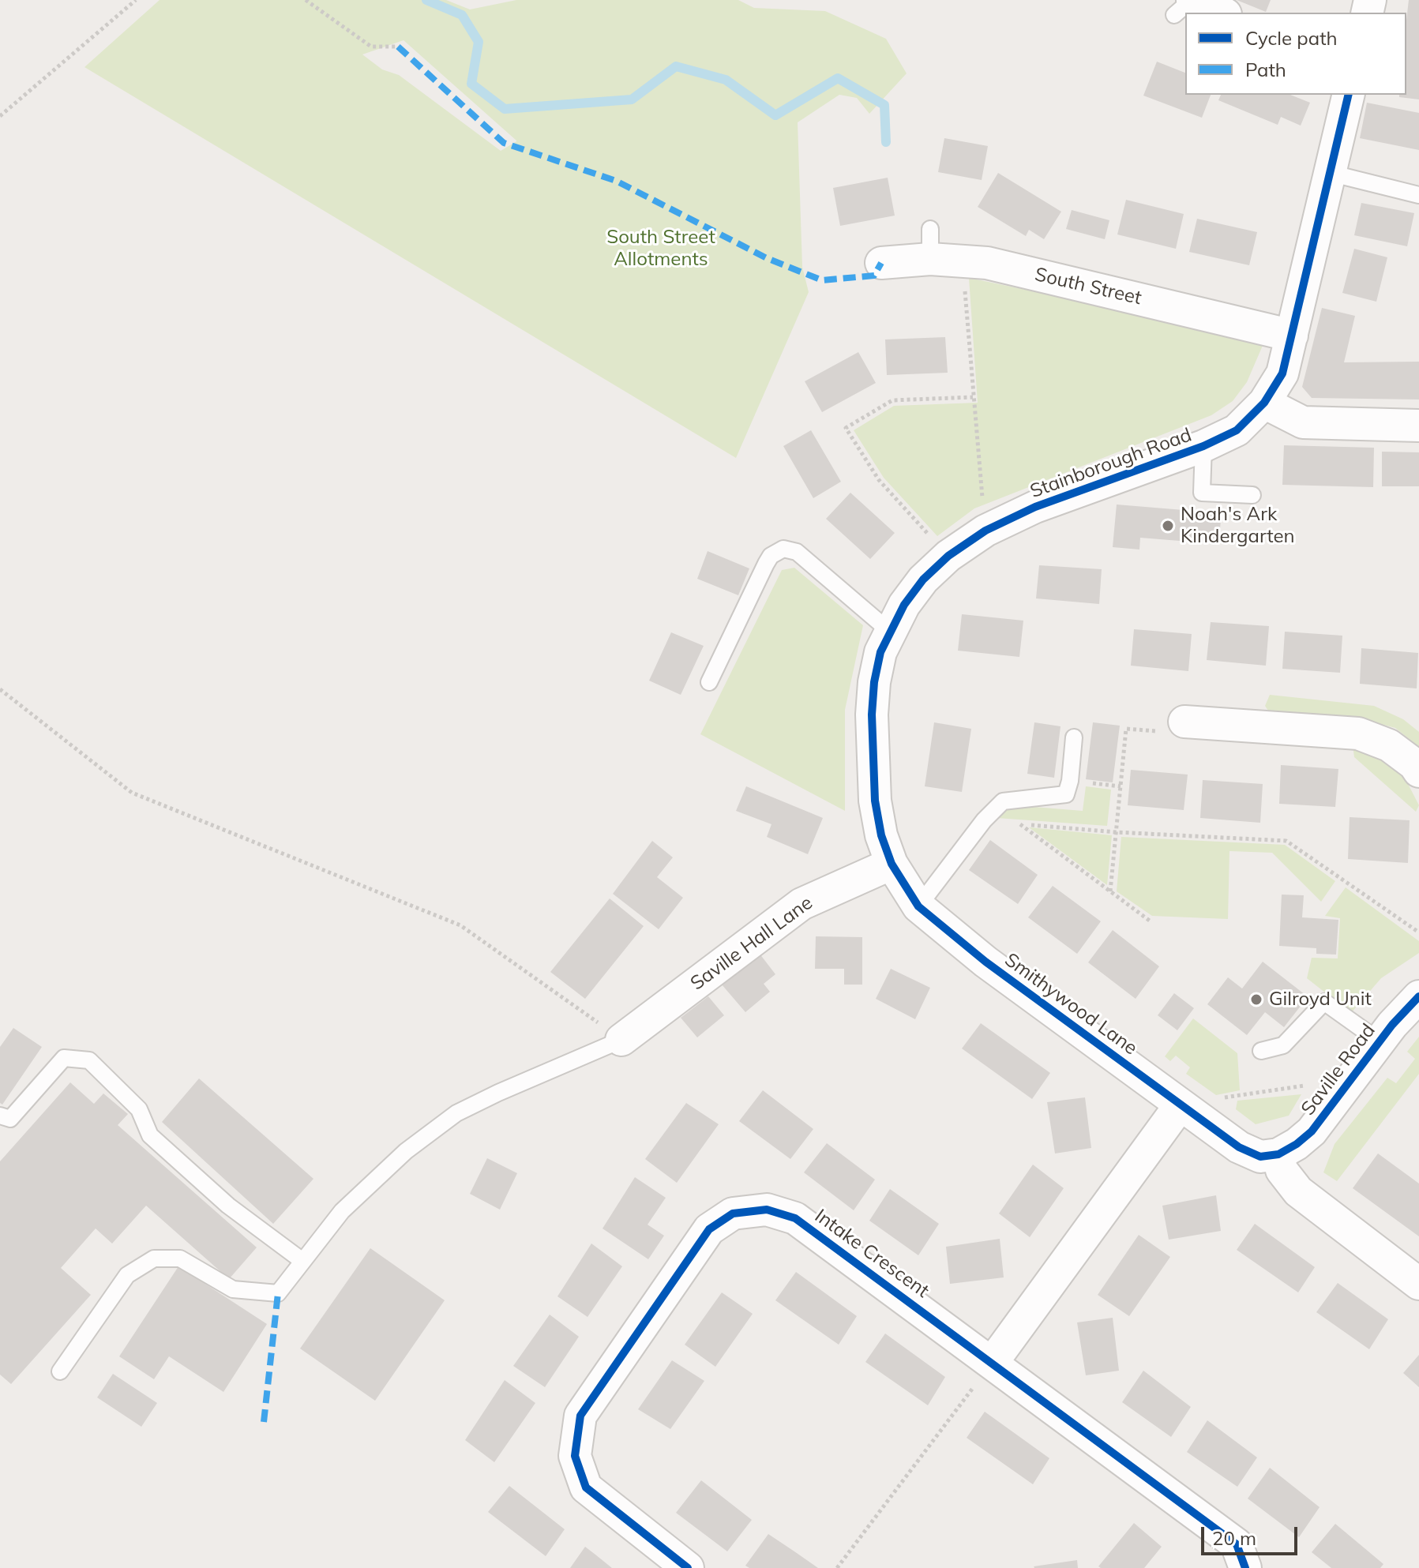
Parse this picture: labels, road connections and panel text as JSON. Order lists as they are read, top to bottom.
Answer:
{
  "streets": {
    "street": [
      "South Street",
      "Stainborough Road",
      "Saville Hall Lane",
      "Smithywood Lane",
      "Saville Road",
      "Intake Crescent"
    ]
  },
  "crossings": [
    ["South Street", "Stainborough Road"],
    ["Stainborough Road", "Saville Hall Lane"],
    ["Stainborough Road", "Smithywood Lane"],
    ["Saville Hall Lane", "Smithywood Lane"],
    ["Smithywood Lane", "Saville Road"]
  ],
  "parks": ["South Street Allotments"],
  "places": ["Noah's Ark Kindergarten", "Gilroyd Unit"],
  "legend": ["Cycle path", "Path"],
  "scale_bar": "20 m"
}
